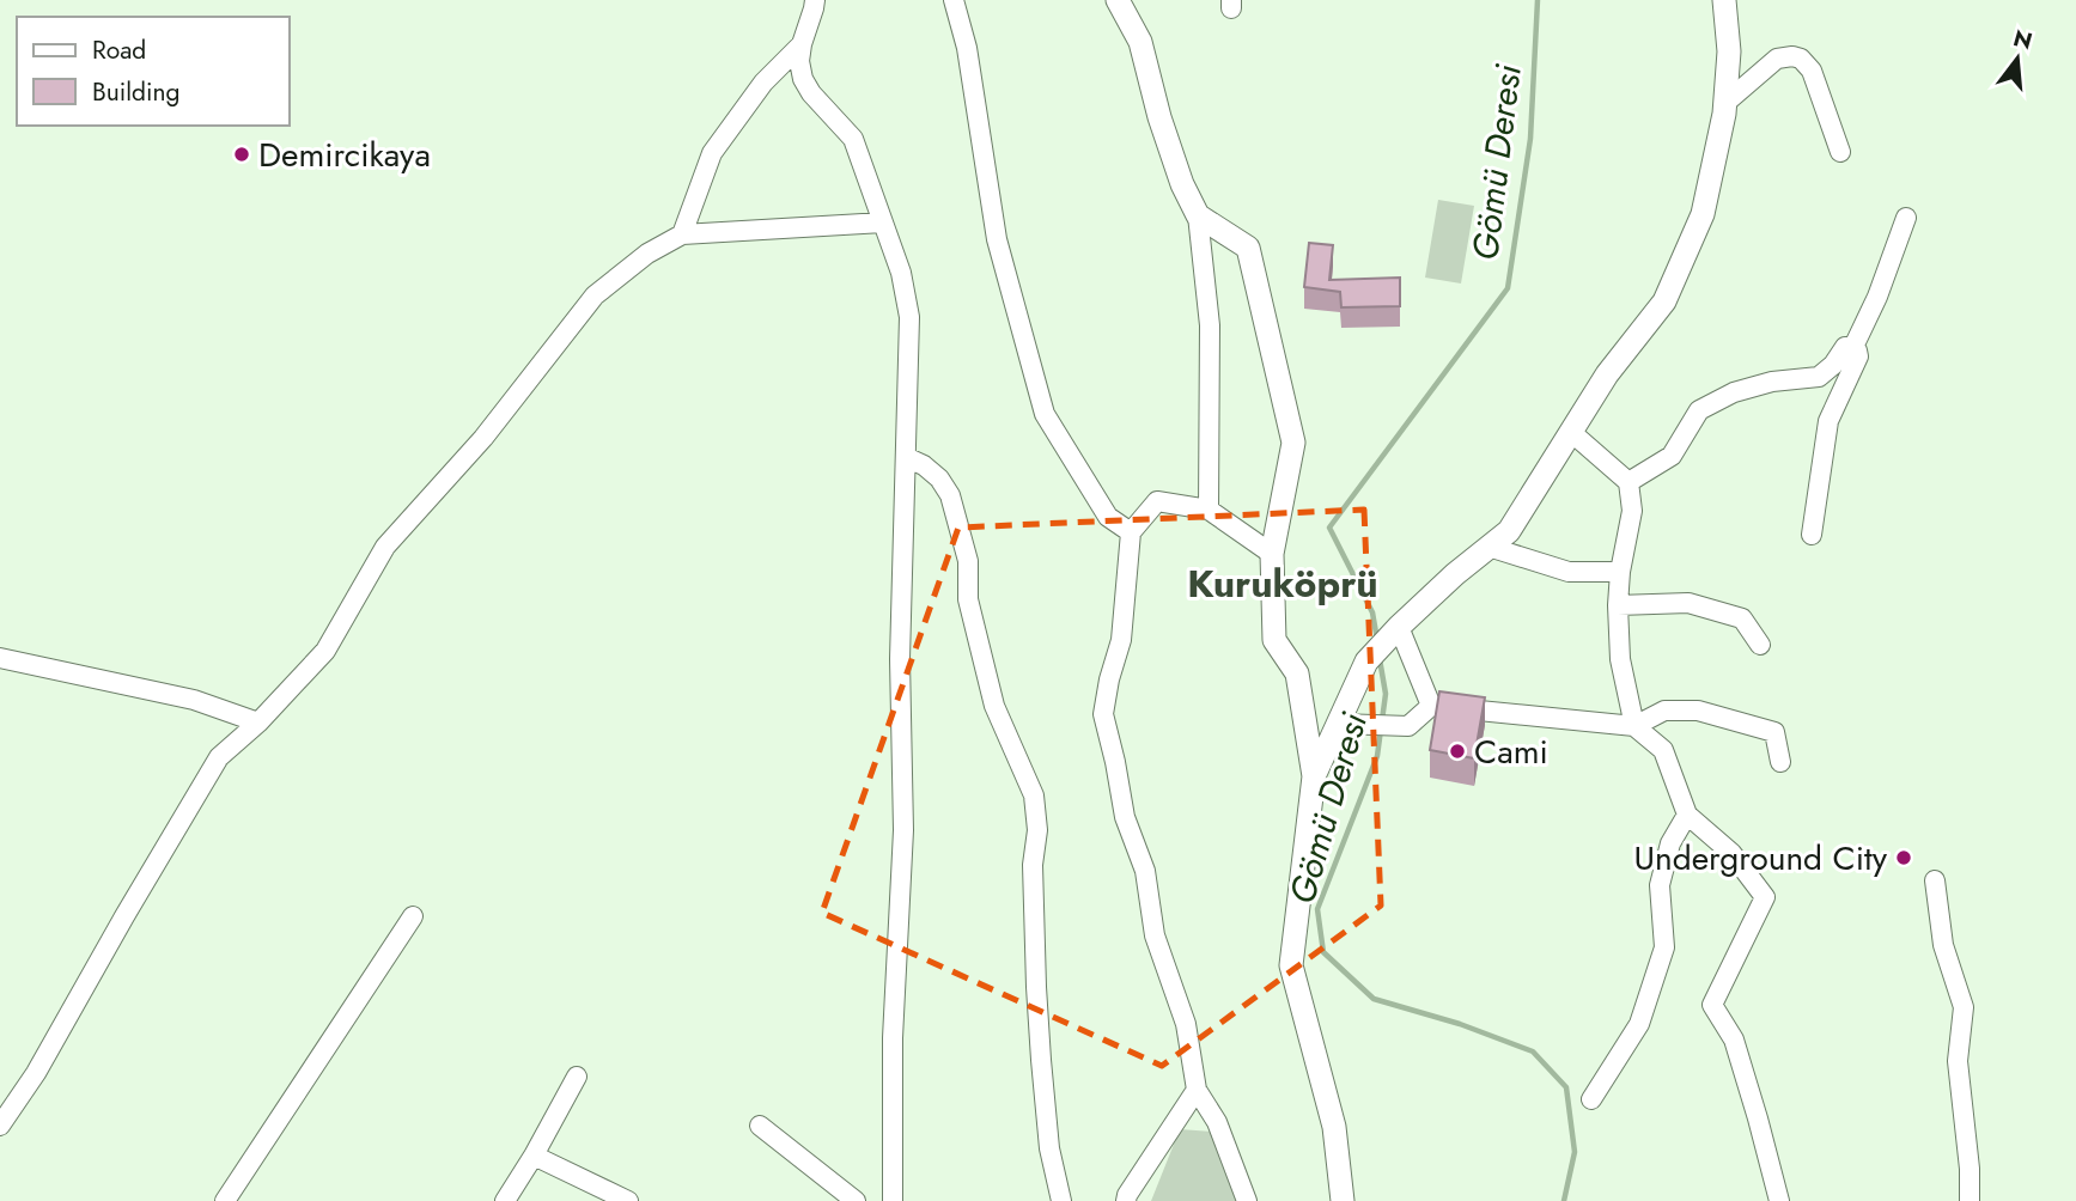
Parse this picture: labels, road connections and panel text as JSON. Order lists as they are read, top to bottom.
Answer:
{
  "districts": ["Kuruköprü"],
  "water": ["Gömü Deresi"],
  "places": ["Demircikaya", "Cami", "Underground City"],
  "legend": ["Road", "Building"],
  "north": "top"
}
